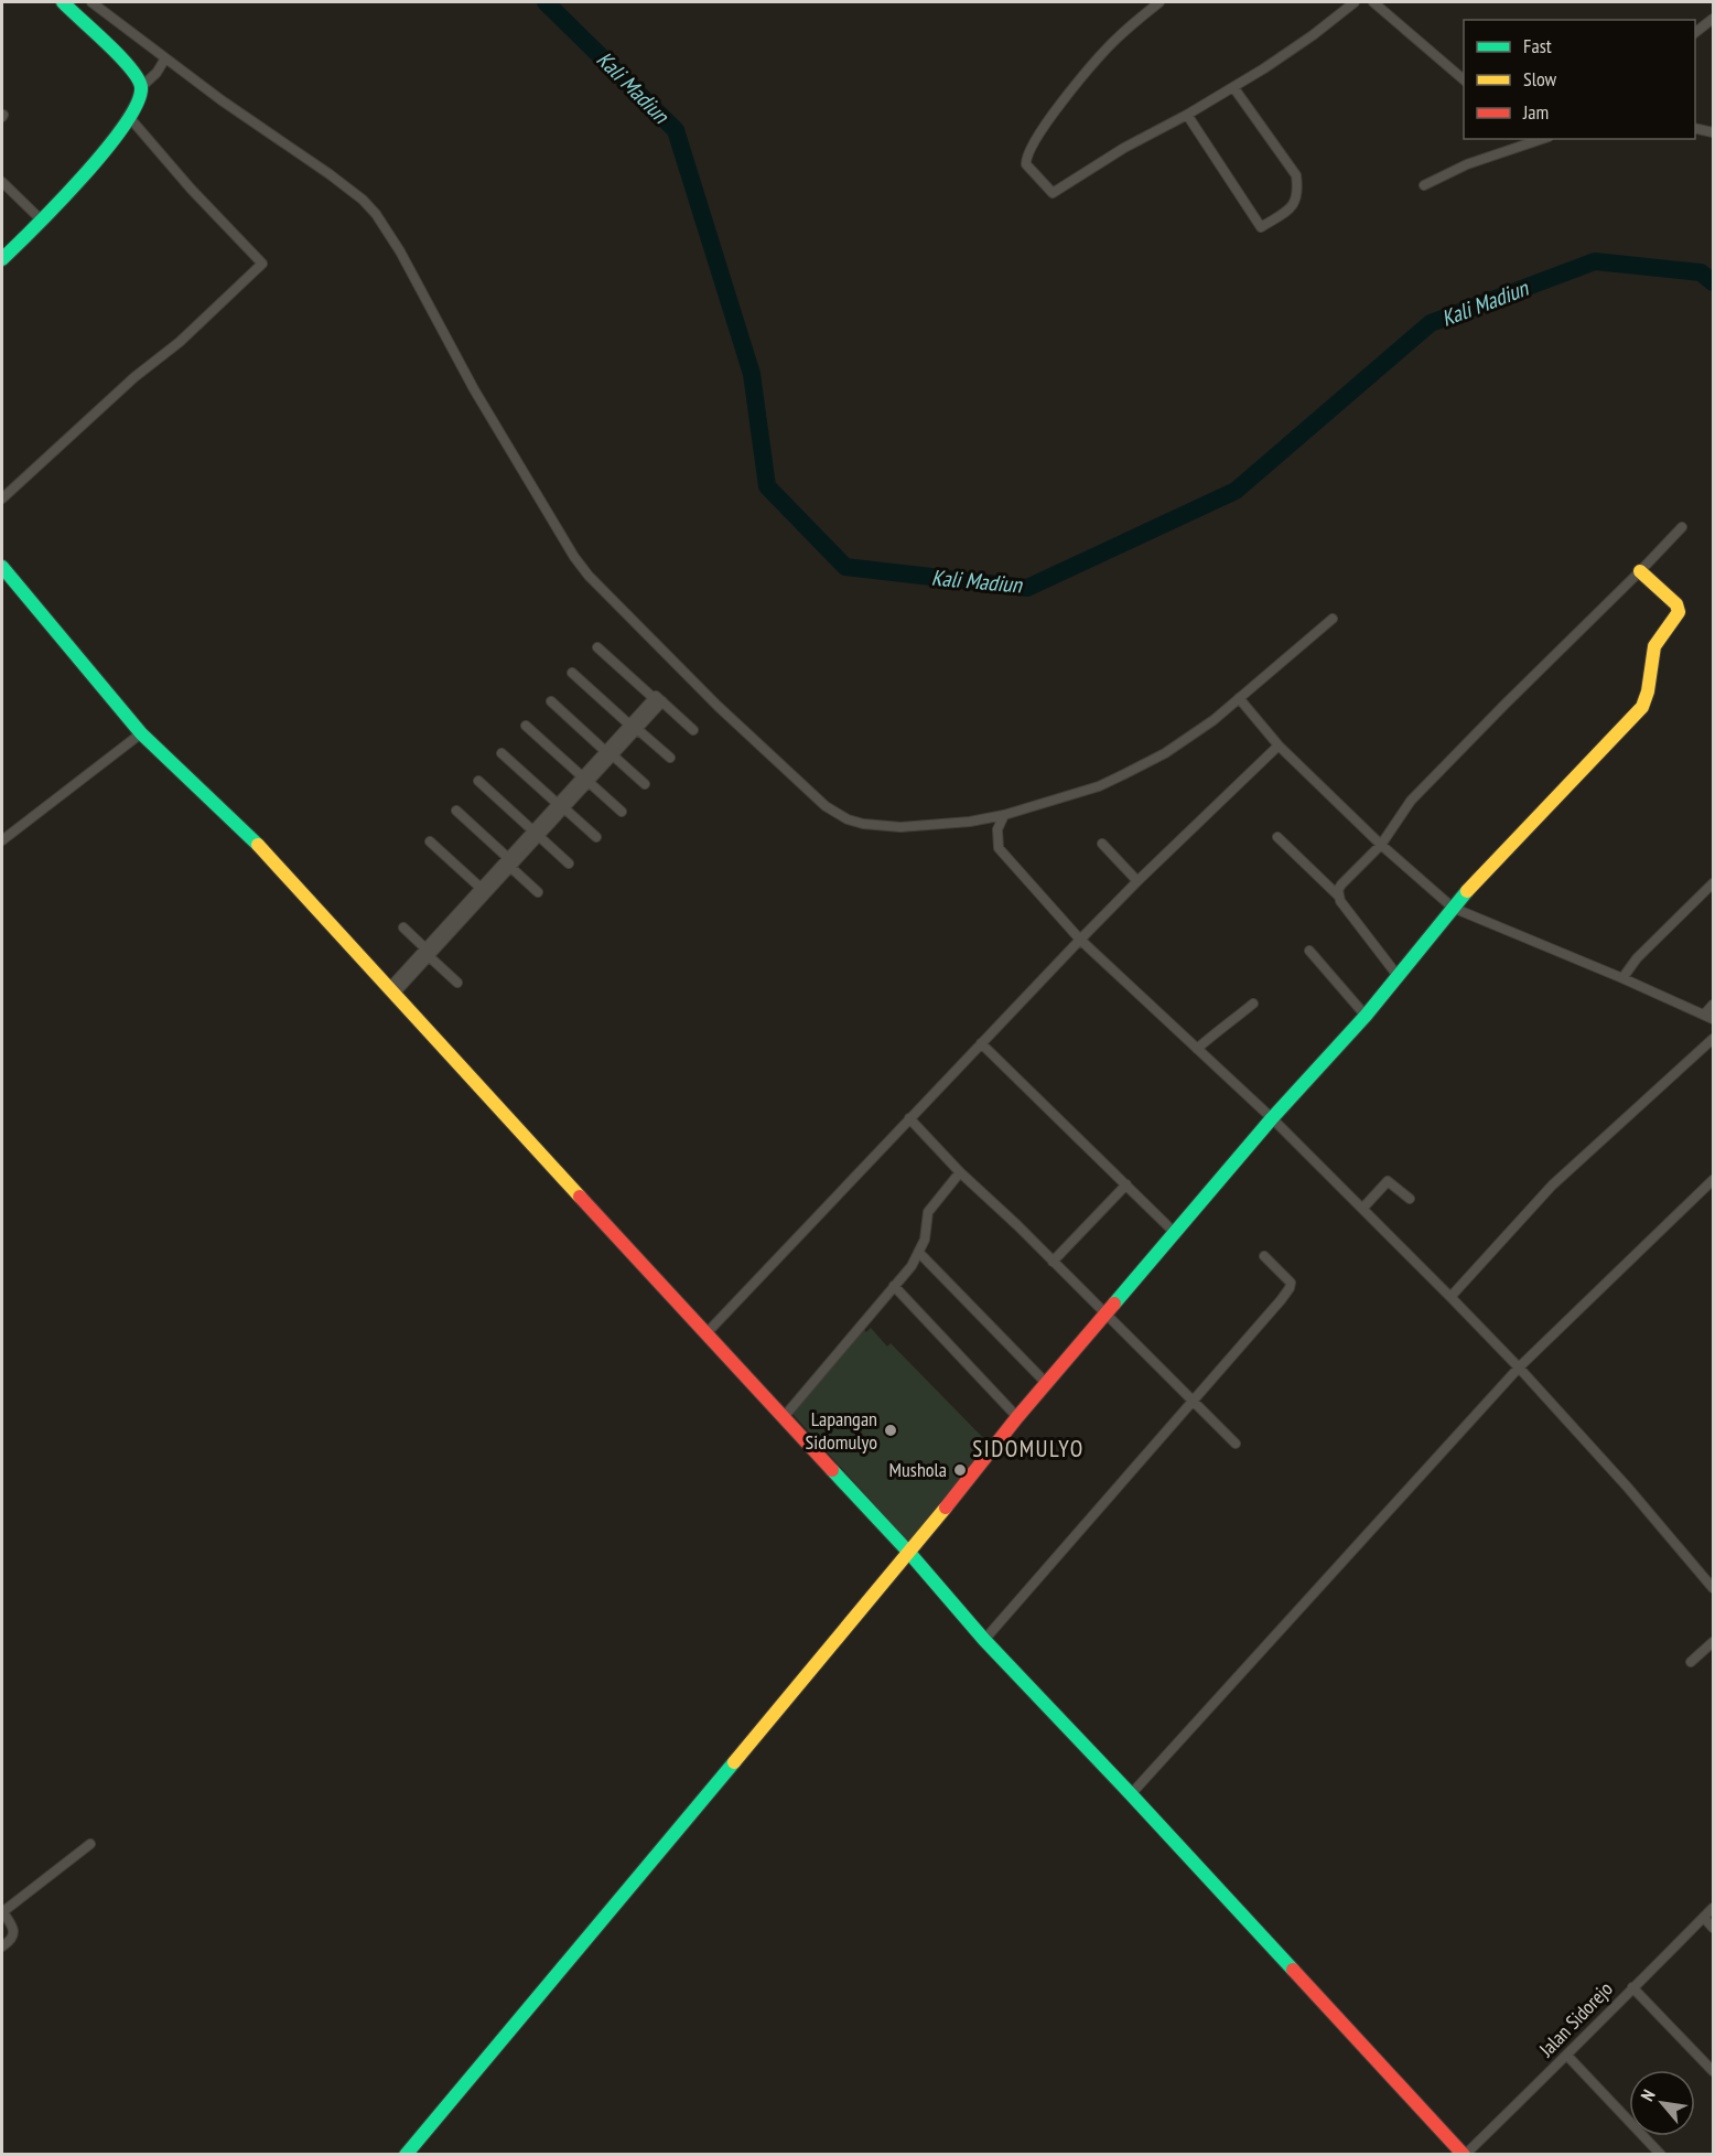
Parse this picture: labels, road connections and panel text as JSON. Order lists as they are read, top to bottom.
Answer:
{
  "streets": {
    "street": ["Jalan Sidorejo"]
  },
  "districts": ["SIDOMULYO"],
  "water": ["Kali Madiun"],
  "places": ["Lapangan Sidomulyo", "Mushola"],
  "legend": ["Fast", "Slow", "Jam"],
  "north": "top left"
}
